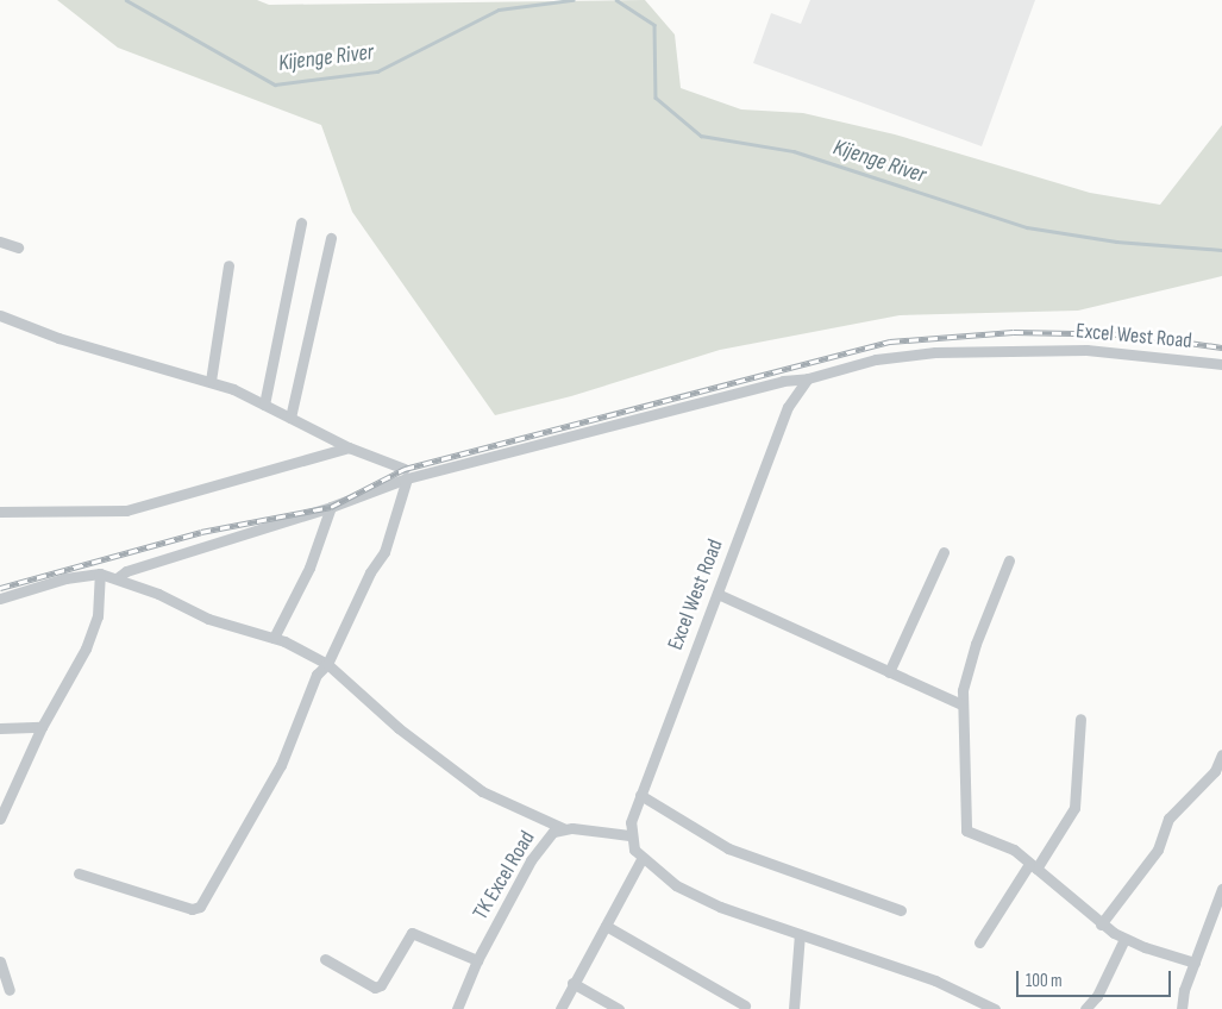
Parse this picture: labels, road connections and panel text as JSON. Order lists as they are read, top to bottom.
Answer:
{
  "streets": {
    "street": ["Excel West Road", "TK Excel Road"]
  },
  "crossings": [
    ["Excel West Road", "TK Excel Road"]
  ],
  "water": ["Kijenge River"],
  "scale_bar": "100 m"
}
